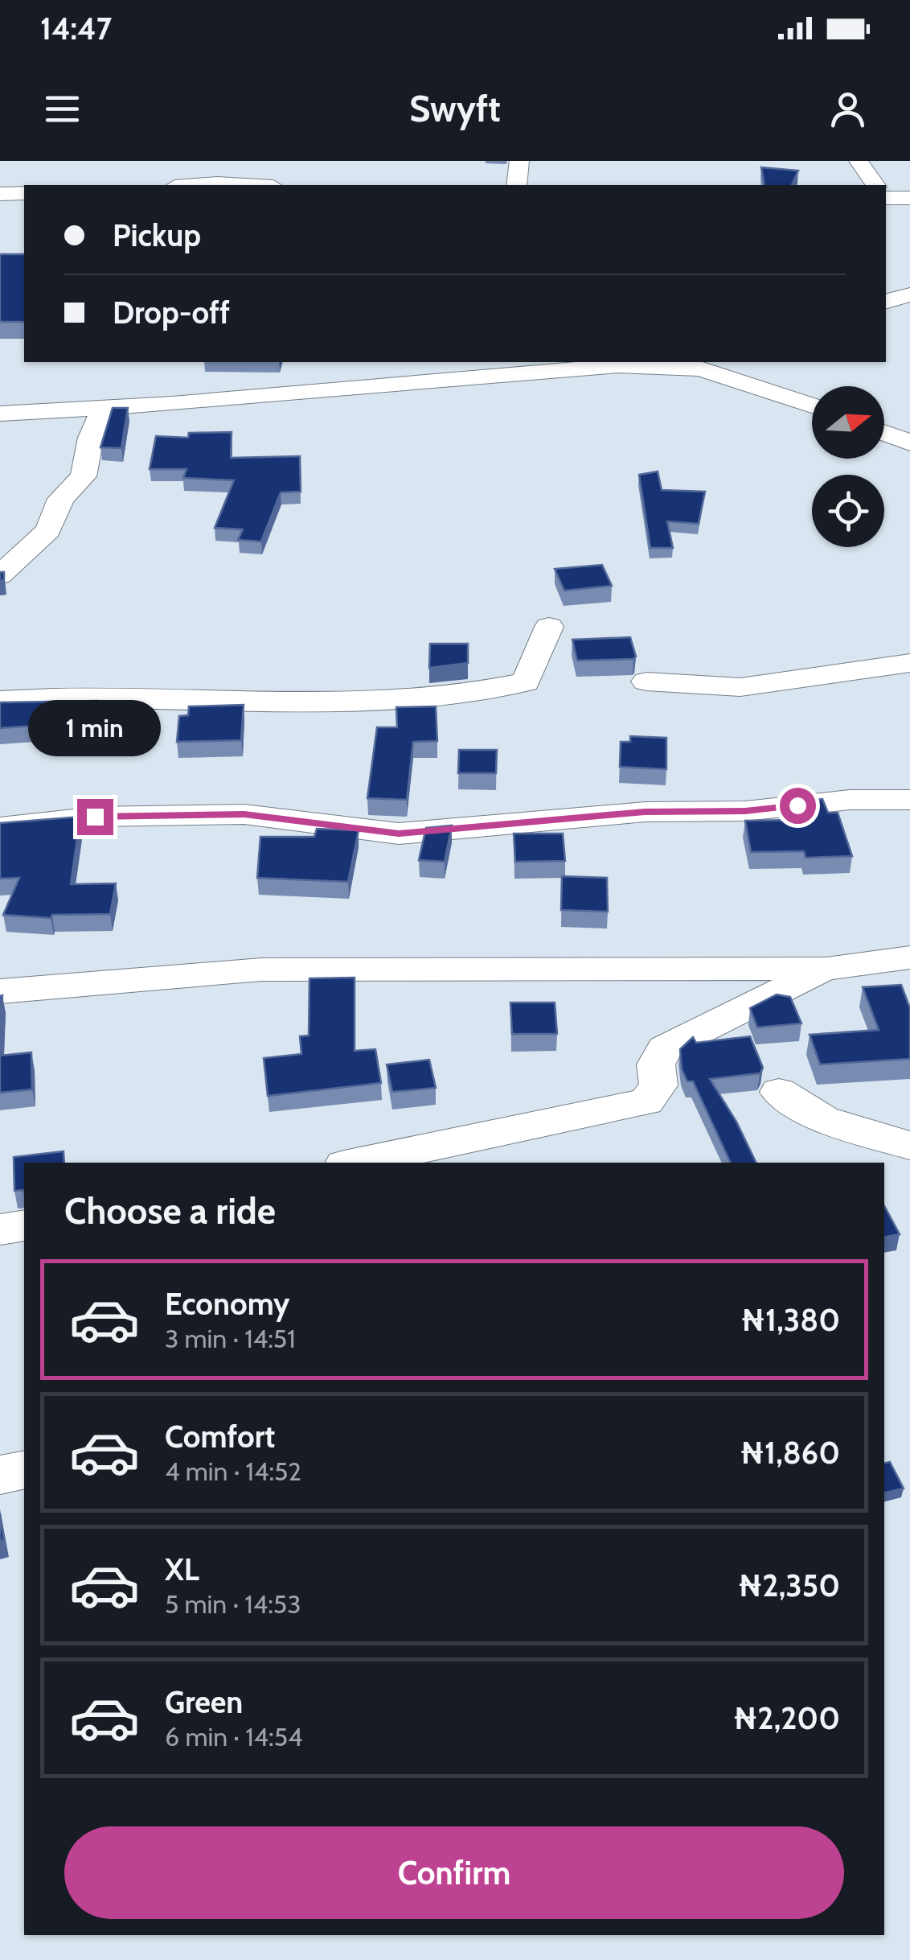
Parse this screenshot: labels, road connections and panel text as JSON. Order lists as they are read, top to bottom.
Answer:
{
  "north": "right",
  "page": {
    "status": "14:47",
    "header": "Swyft",
    "banner": ["Pickup", "Drop-off"],
    "bubble": "1 min",
    "heading": "Choose a ride",
    "list": [
      {
        "name": "Economy",
        "note": "3 min · 14:51",
        "value": "₦1,380"
      },
      {
        "name": "Comfort",
        "note": "4 min · 14:52",
        "value": "₦1,860"
      },
      {
        "name": "XL",
        "note": "5 min · 14:53",
        "value": "₦2,350"
      },
      {
        "name": "Green",
        "note": "6 min · 14:54",
        "value": "₦2,200"
      }
    ],
    "buttons": "Confirm"
  }
}
